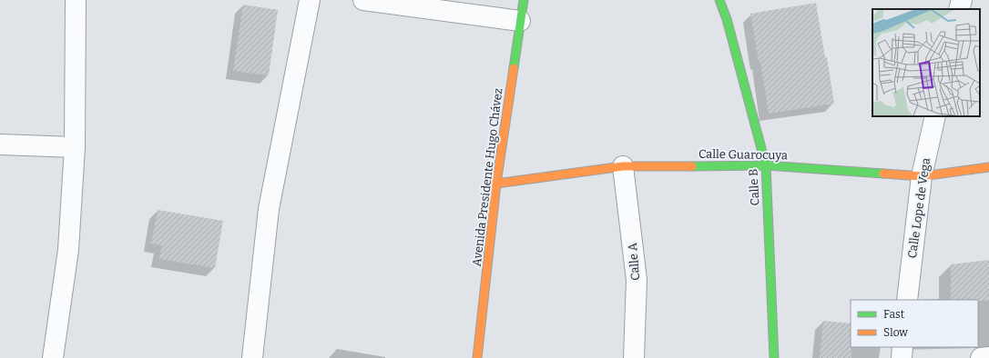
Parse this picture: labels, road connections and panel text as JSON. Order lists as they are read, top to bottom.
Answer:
{
  "streets": {
    "street": [
      "Calle Guarocuya",
      "Avenida Presidente Hugo Chávez",
      "Calle B",
      "Calle Lope de Vega",
      "Calle A"
    ]
  },
  "crossings": [
    ["Calle Guarocuya", "Avenida Presidente Hugo Chávez"],
    ["Calle Guarocuya", "Calle B"],
    ["Calle Guarocuya", "Calle Lope de Vega"],
    ["Calle Guarocuya", "Calle A"]
  ],
  "legend": ["Fast", "Slow"]
}
